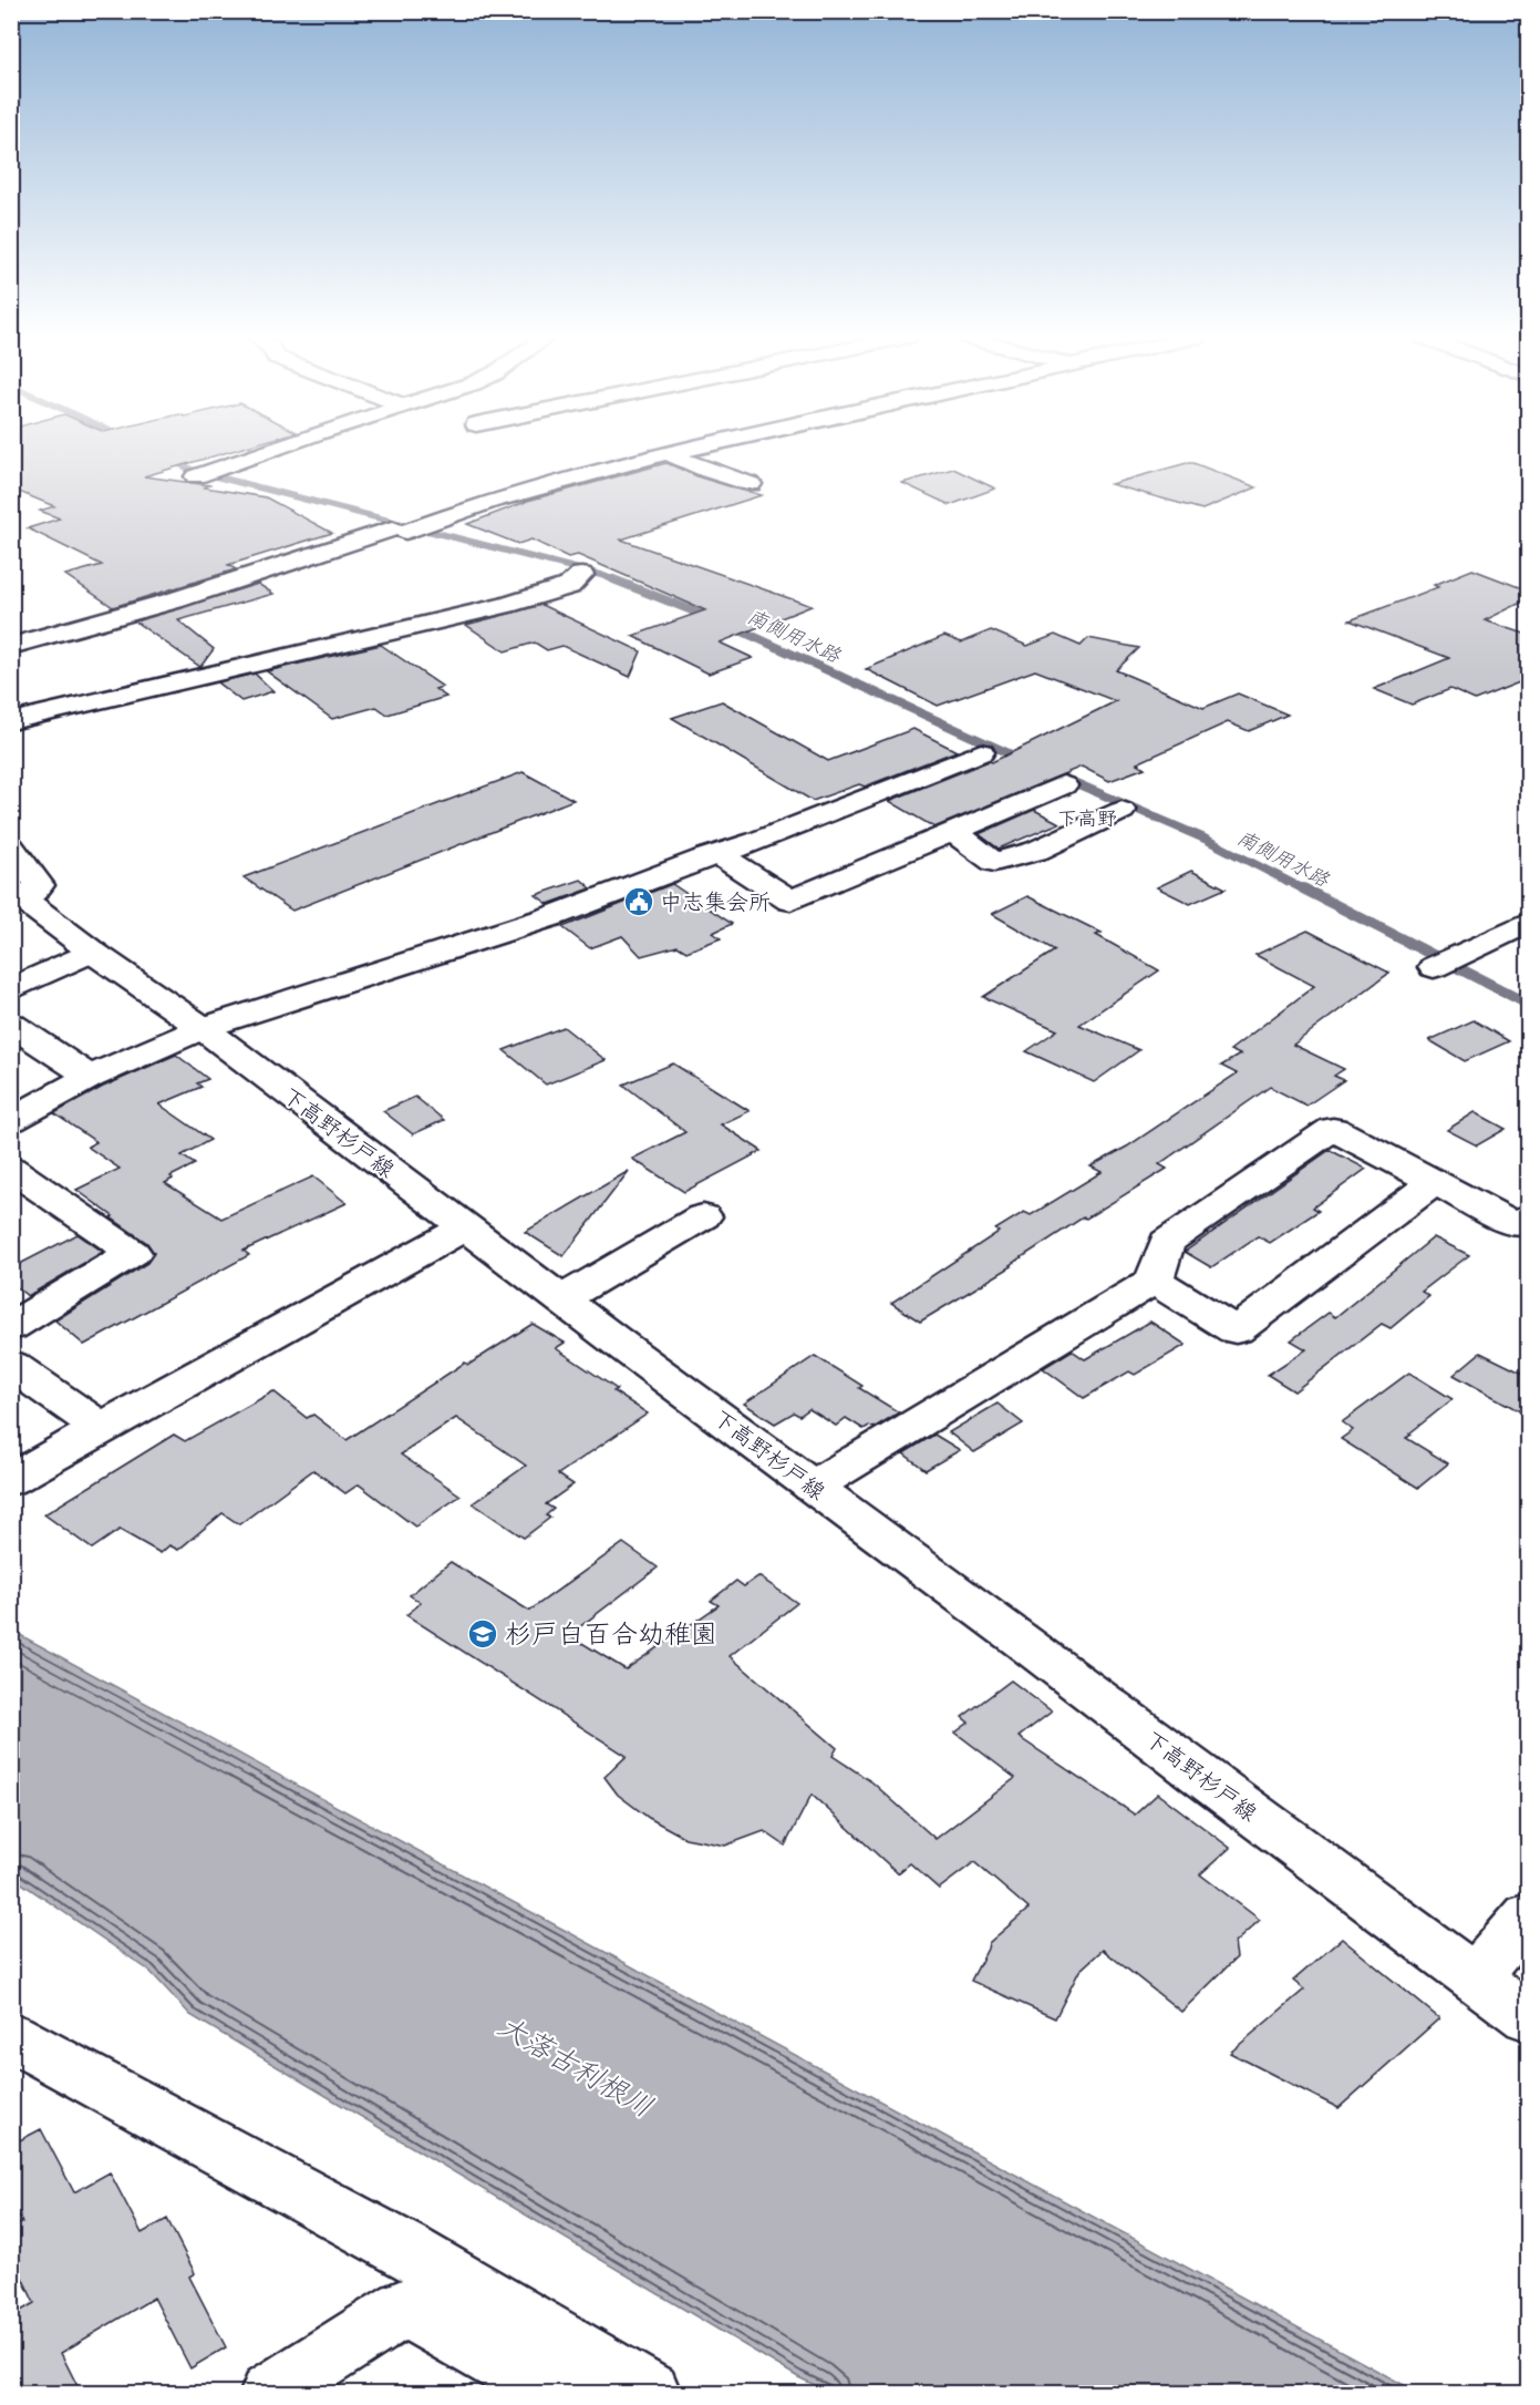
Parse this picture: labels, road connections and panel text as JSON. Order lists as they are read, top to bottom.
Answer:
{
  "streets": {
    "street": ["下高野杉戸線"]
  },
  "districts": ["下高野"],
  "water": ["南側用水路", "大落古利根川"],
  "places": {
    "public building": ["中志集会所"],
    "school or university": ["杉戸白百合幼稚園"]
  }
}
